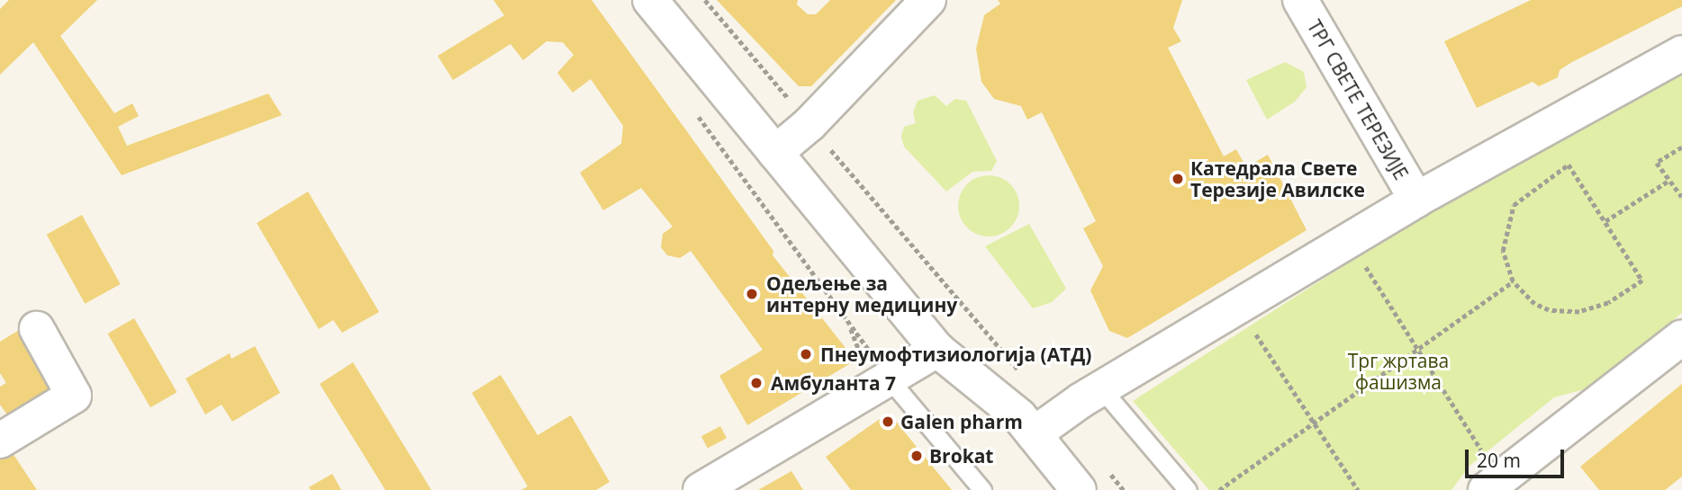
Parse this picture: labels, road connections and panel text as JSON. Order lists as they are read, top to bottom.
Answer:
{
  "streets": {
    "street": ["ТРГ СВЕТЕ ТЕРЕЗИЈЕ"]
  },
  "parks": ["Трг жртава фашизма"],
  "places": [
    "Катедрала Свете Терезије Авилске",
    "Одељење за интерну медицину",
    "Пнеумофтизиологија (АТД)",
    "Амбуланта 7",
    "Galen pharm",
    "Brokat"
  ],
  "scale_bar": "20 m"
}
